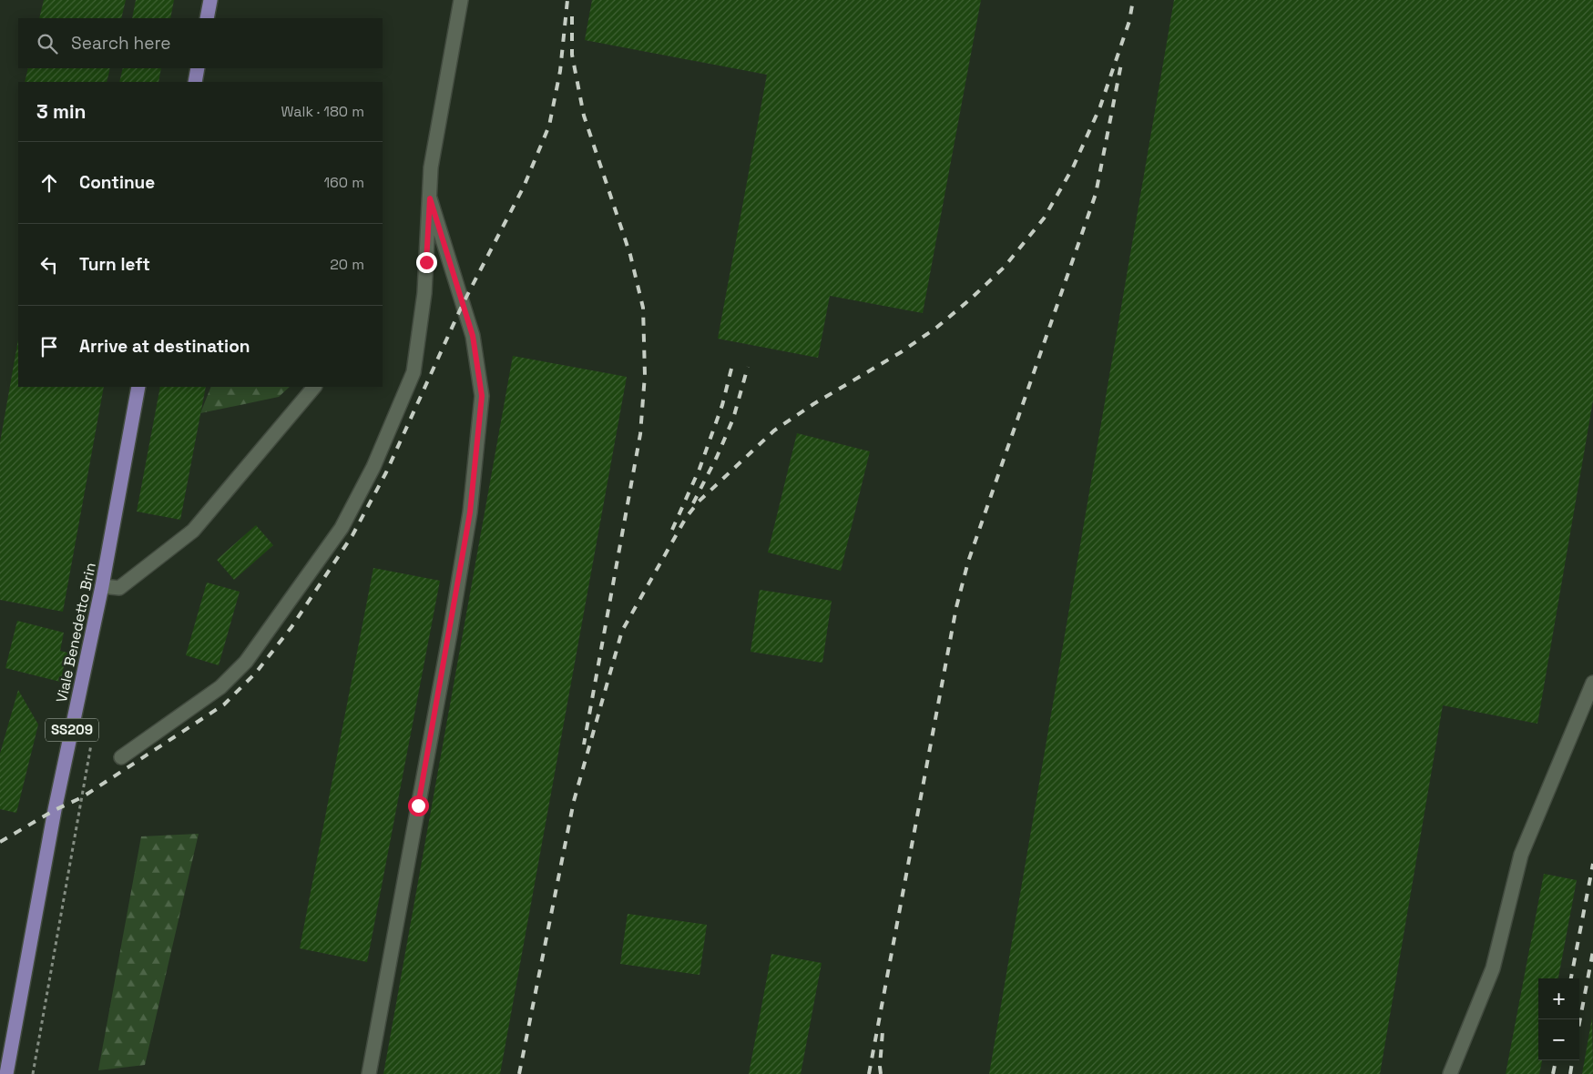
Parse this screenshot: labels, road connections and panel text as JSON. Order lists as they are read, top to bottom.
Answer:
{
  "streets": {
    "main road": ["Viale Benedetto Brin", "SS209"]
  },
  "page": {
    "search": "Search here",
    "heading": ["3 min", "Walk · 180 m"],
    "list": [
      ["Continue", "160 m"],
      ["Turn left", "20 m"],
      "Arrive at destination"
    ],
    "map_buttons": ["+", "−"]
  }
}
